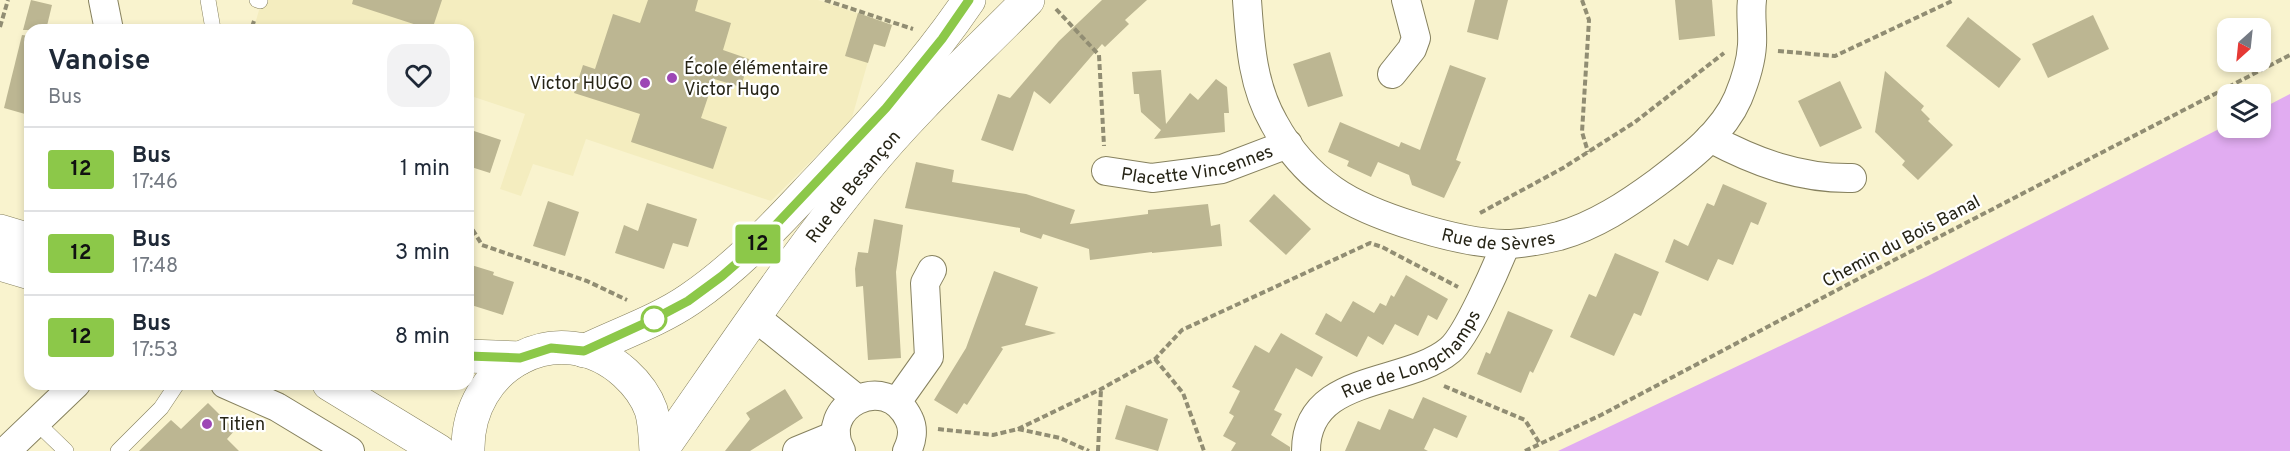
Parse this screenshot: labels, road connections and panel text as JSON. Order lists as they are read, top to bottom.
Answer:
{
  "streets": {
    "street": [
      "Placette Vincennes",
      "Rue de Besançon",
      "Rue de Sèvres",
      "Rue de Longchamps"
    ],
    "path": ["Chemin du Bois Banal"]
  },
  "crossings": [
    ["Placette Vincennes", "Rue de Sèvres"],
    ["Rue de Sèvres", "Rue de Longchamps"]
  ],
  "places": ["École élémentaire Victor Hugo", "Victor HUGO", "Titien"],
  "lines": ["bus line 12"],
  "north": "bottom left",
  "page": {
    "on_map": "12",
    "heading": ["Vanoise", "Bus"],
    "list": [
      {
        "mark": "12",
        "name": "Bus",
        "note": "17:46",
        "value": "1 min"
      },
      {
        "mark": "12",
        "name": "Bus",
        "note": "17:48",
        "value": "3 min"
      },
      {
        "mark": "12",
        "name": "Bus",
        "note": "17:53",
        "value": "8 min"
      }
    ]
  }
}
